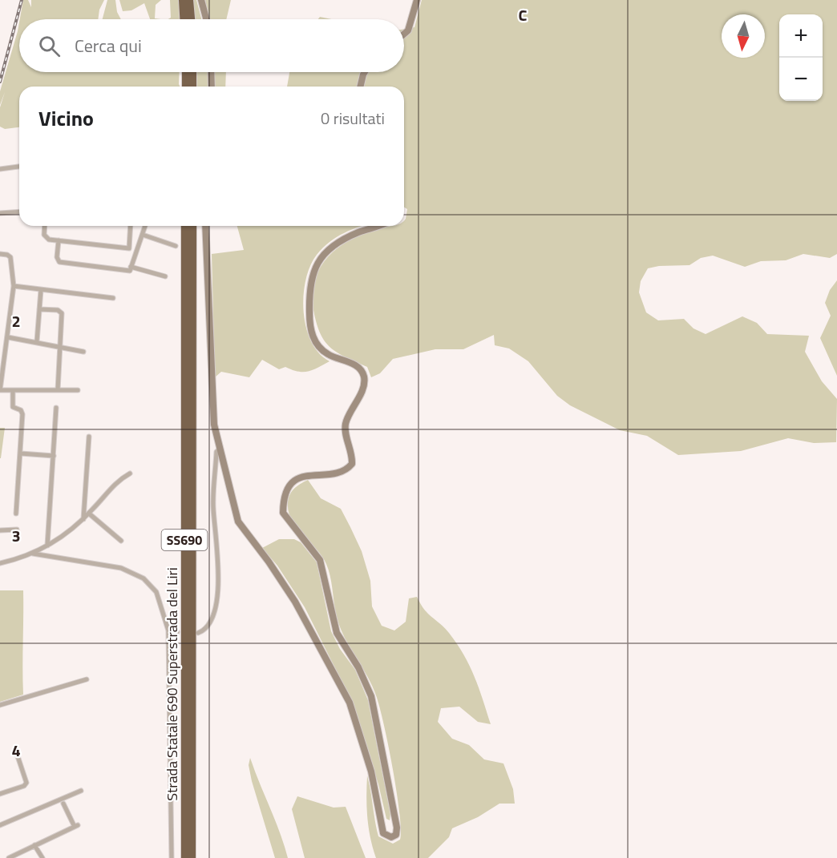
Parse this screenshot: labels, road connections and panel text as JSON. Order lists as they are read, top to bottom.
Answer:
{
  "streets": {
    "highway": ["SS690", "Strada Statale 690 Superstrada del Liri"]
  },
  "north": "bottom",
  "page": {
    "map_buttons": ["+", "−"],
    "search": "Cerca qui",
    "heading": ["Vicino", "0 risultati"]
  },
  "grid": {
    "columns": ["C"],
    "rows": ["2", "3", "4"]
  }
}
